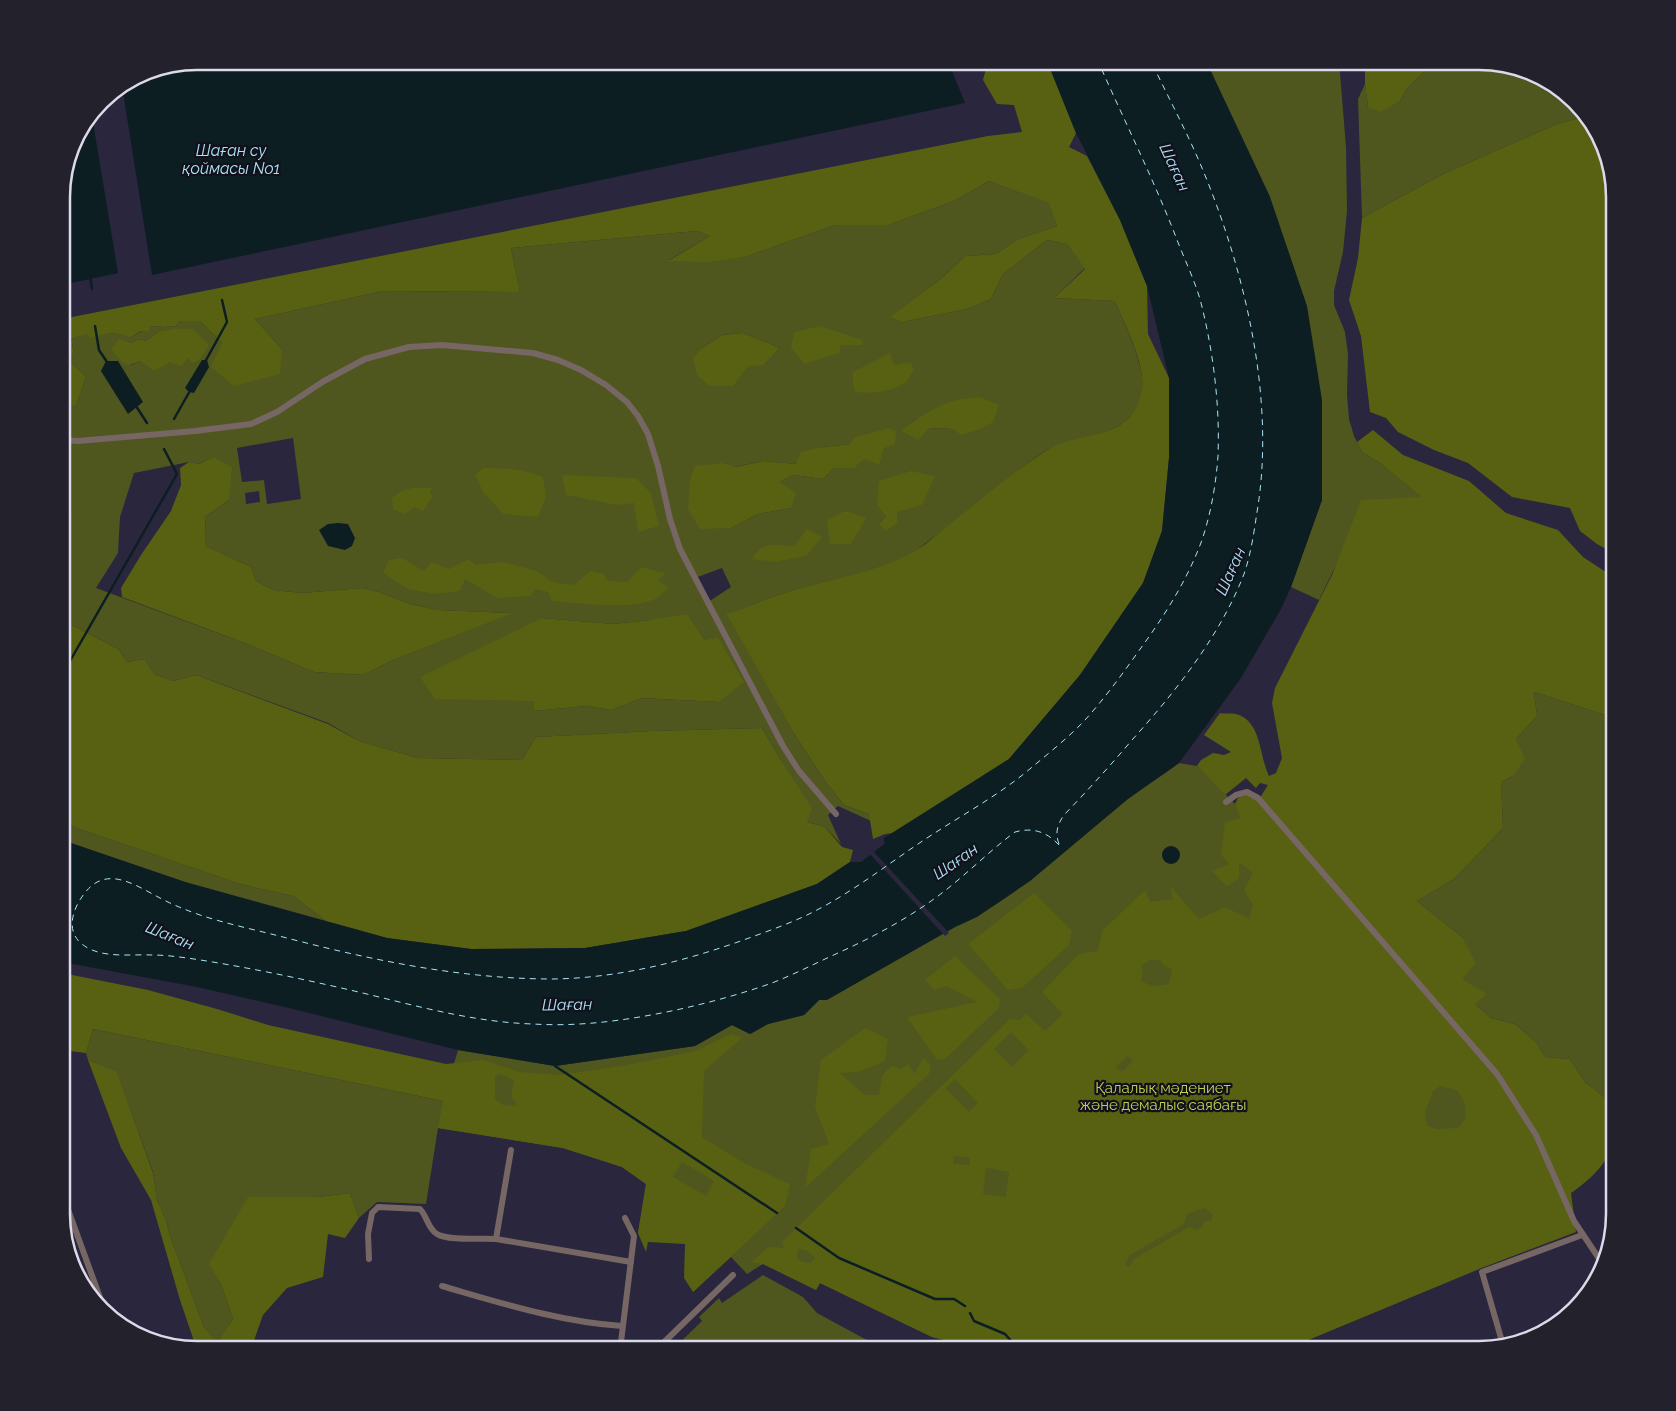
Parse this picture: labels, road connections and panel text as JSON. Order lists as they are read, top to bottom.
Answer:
{
  "water": ["Шаған су қоймасы No1", "Шаған"],
  "parks": ["Қалалық мәдениет және демалыс саябағы"]
}
